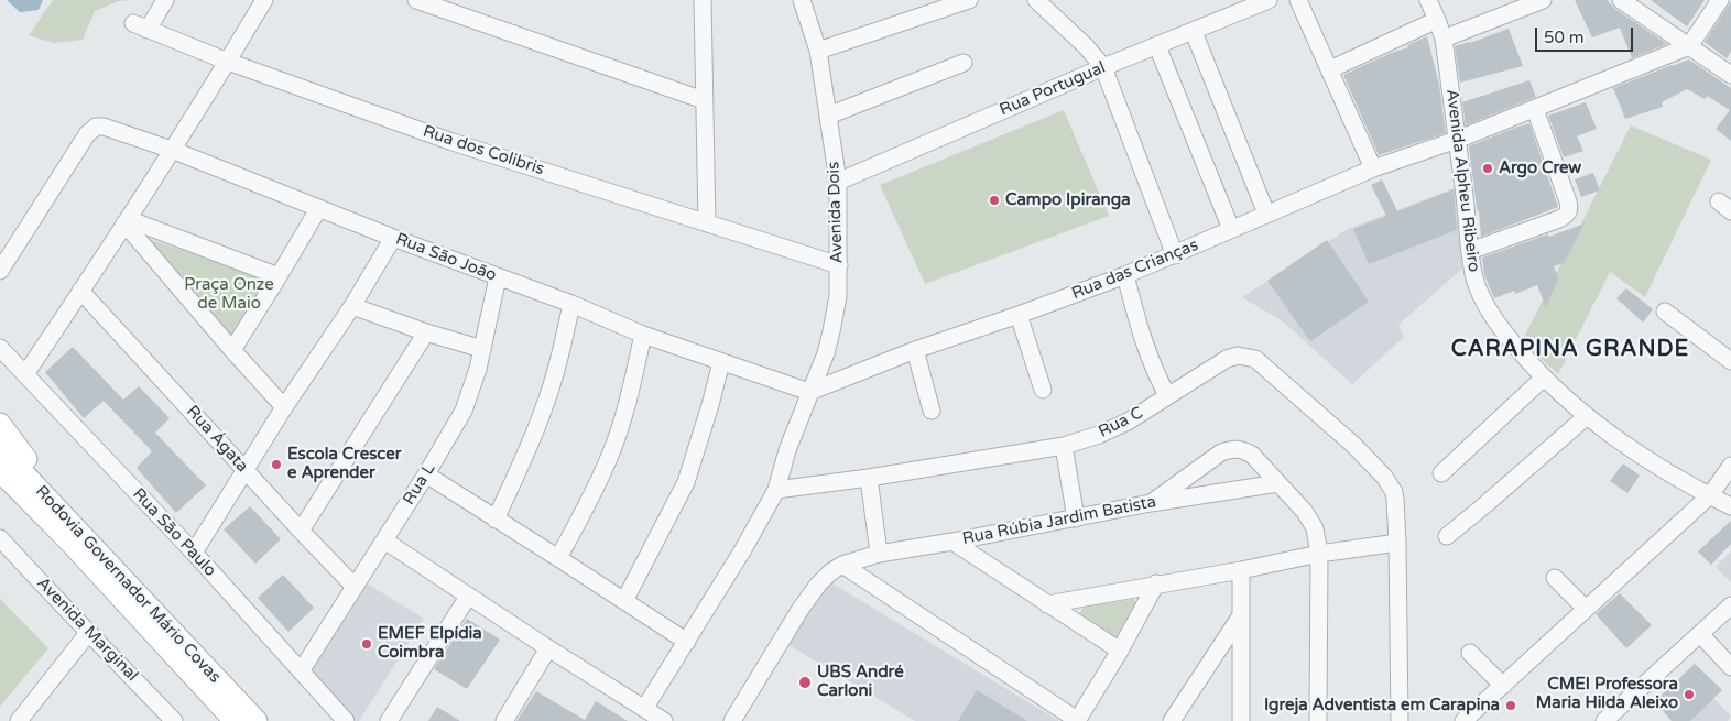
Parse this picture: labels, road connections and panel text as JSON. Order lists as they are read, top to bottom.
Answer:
{
  "streets": {
    "main road": ["Rodovia Governador Mário Covas"],
    "street": [
      "Rua Portugual",
      "Rua dos Colibris",
      "Avenida Alpheu Ribeiro",
      "Avenida Dois",
      "Rua São João",
      "Rua das Crianças",
      "Rua C",
      "Rua Ágata",
      "Rua L",
      "Rua Rúbia Jardim Batista",
      "Rua São Paulo",
      "Avenida Marginal"
    ]
  },
  "crossings": [
    ["Rua Portugual", "Avenida Dois"],
    ["Rua dos Colibris", "Avenida Dois"],
    ["Avenida Alpheu Ribeiro", "Rua das Crianças"],
    ["Avenida Dois", "Rua São João"],
    ["Avenida Dois", "Rua das Crianças"],
    ["Avenida Dois", "Rua C"],
    ["Rua São João", "Rua das Crianças"],
    ["Rua São João", "Rua L"],
    ["Rua Ágata", "Rua L"],
    ["Rua L", "Rua São Paulo"]
  ],
  "districts": ["CARAPINA GRANDE"],
  "parks": ["Praça Onze de Maio"],
  "places": [
    "Argo Crew",
    "Campo Ipiranga",
    "Escola Crescer e Aprender",
    "EMEF Elpídia Coimbra",
    "UBS André Carloni",
    "CMEI Professora Maria Hilda Aleixo",
    "Igreja Adventista em Carapina"
  ],
  "scale_bar": "50 m"
}
